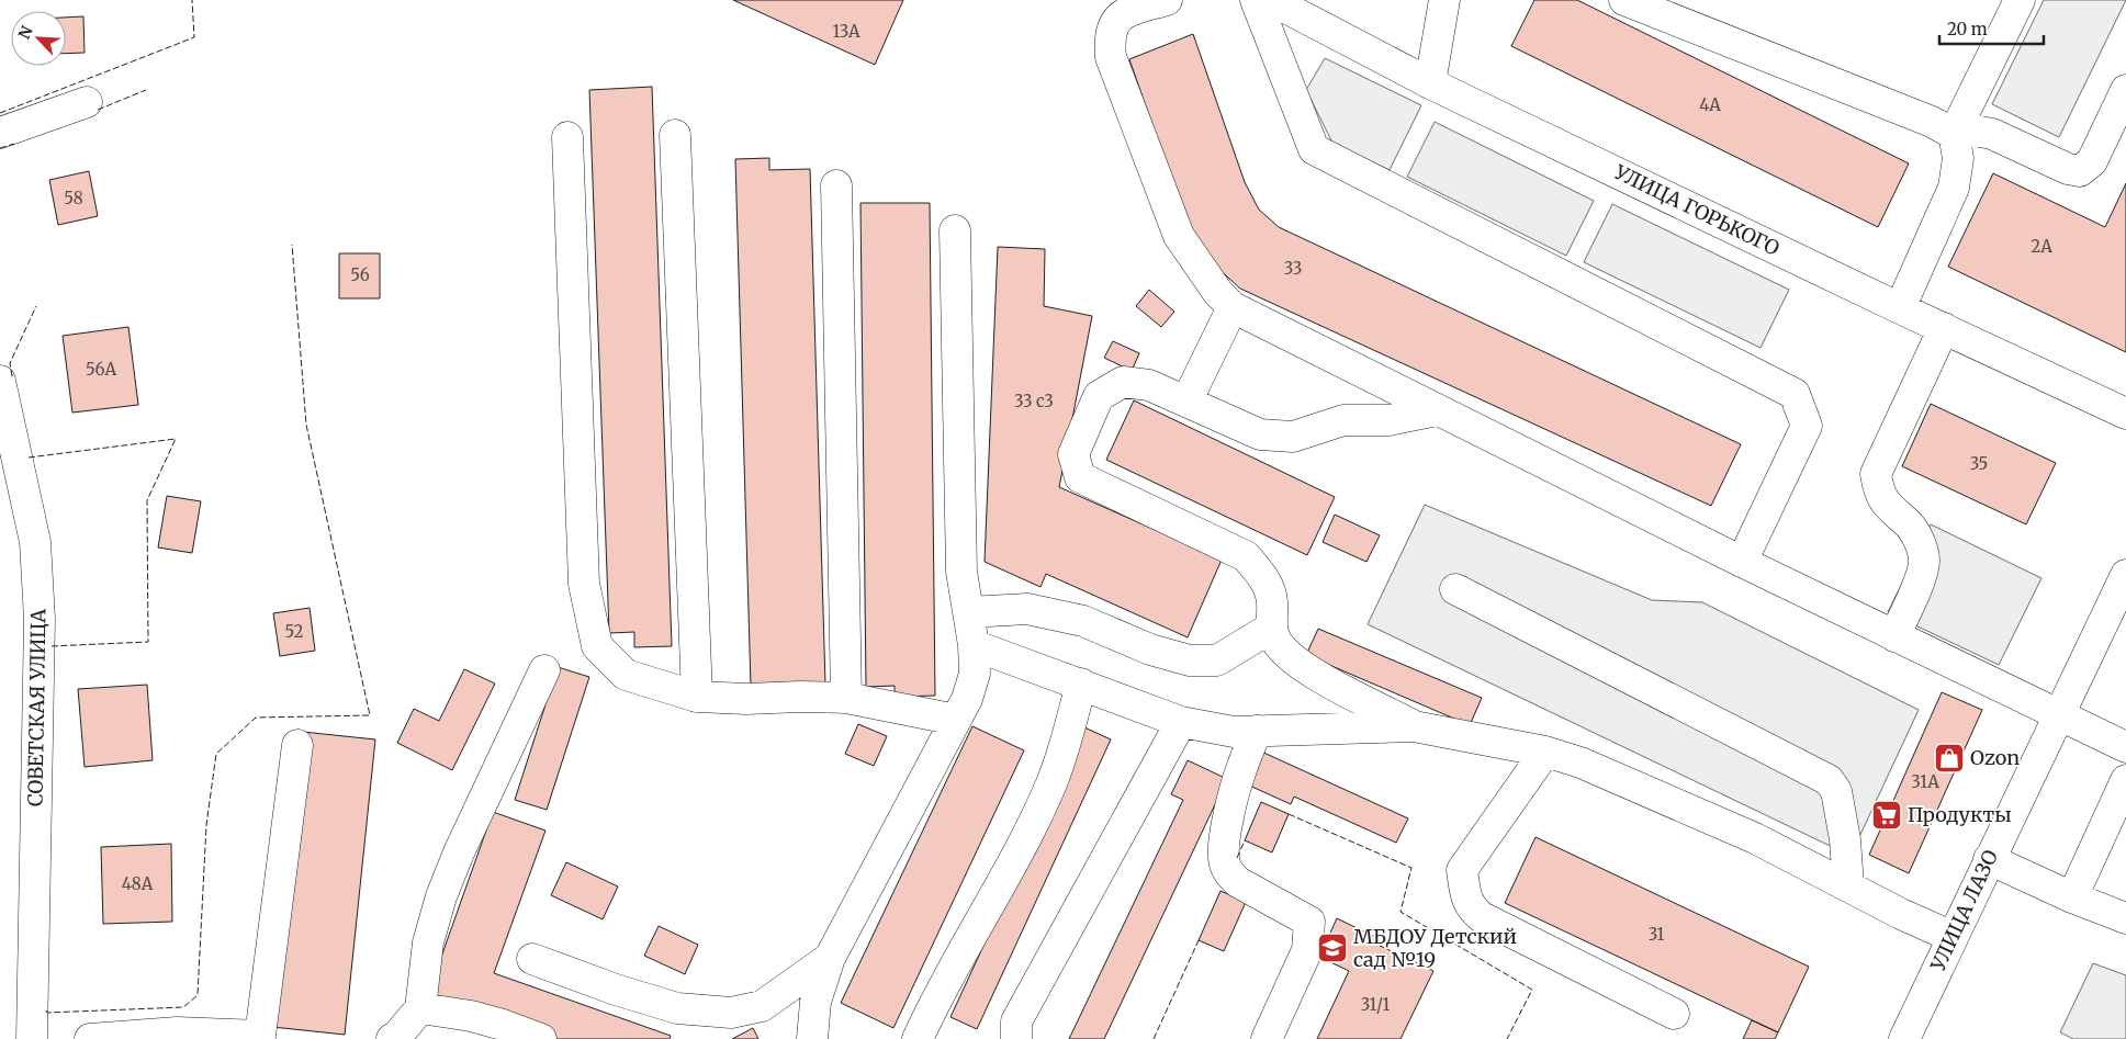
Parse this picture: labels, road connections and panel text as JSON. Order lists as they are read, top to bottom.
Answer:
{
  "streets": {
    "street": ["УЛИЦА ГОРЬКОГО", "СОВЕТСКАЯ УЛИЦА", "УЛИЦА ЛАЗО"]
  },
  "places": {
    "shop": ["Ozon"],
    "supermarket": ["Продукты"],
    "school or university": ["МБДОУ Детский сад №19"]
  },
  "house_numbers": [
    "13А",
    "4А",
    "58",
    "2А",
    "33",
    "56",
    "56А",
    "33 с3",
    "35",
    "52",
    "31А",
    "48А",
    "31",
    "31/1"
  ],
  "scale_bar": "20 m",
  "north": "top left"
}
